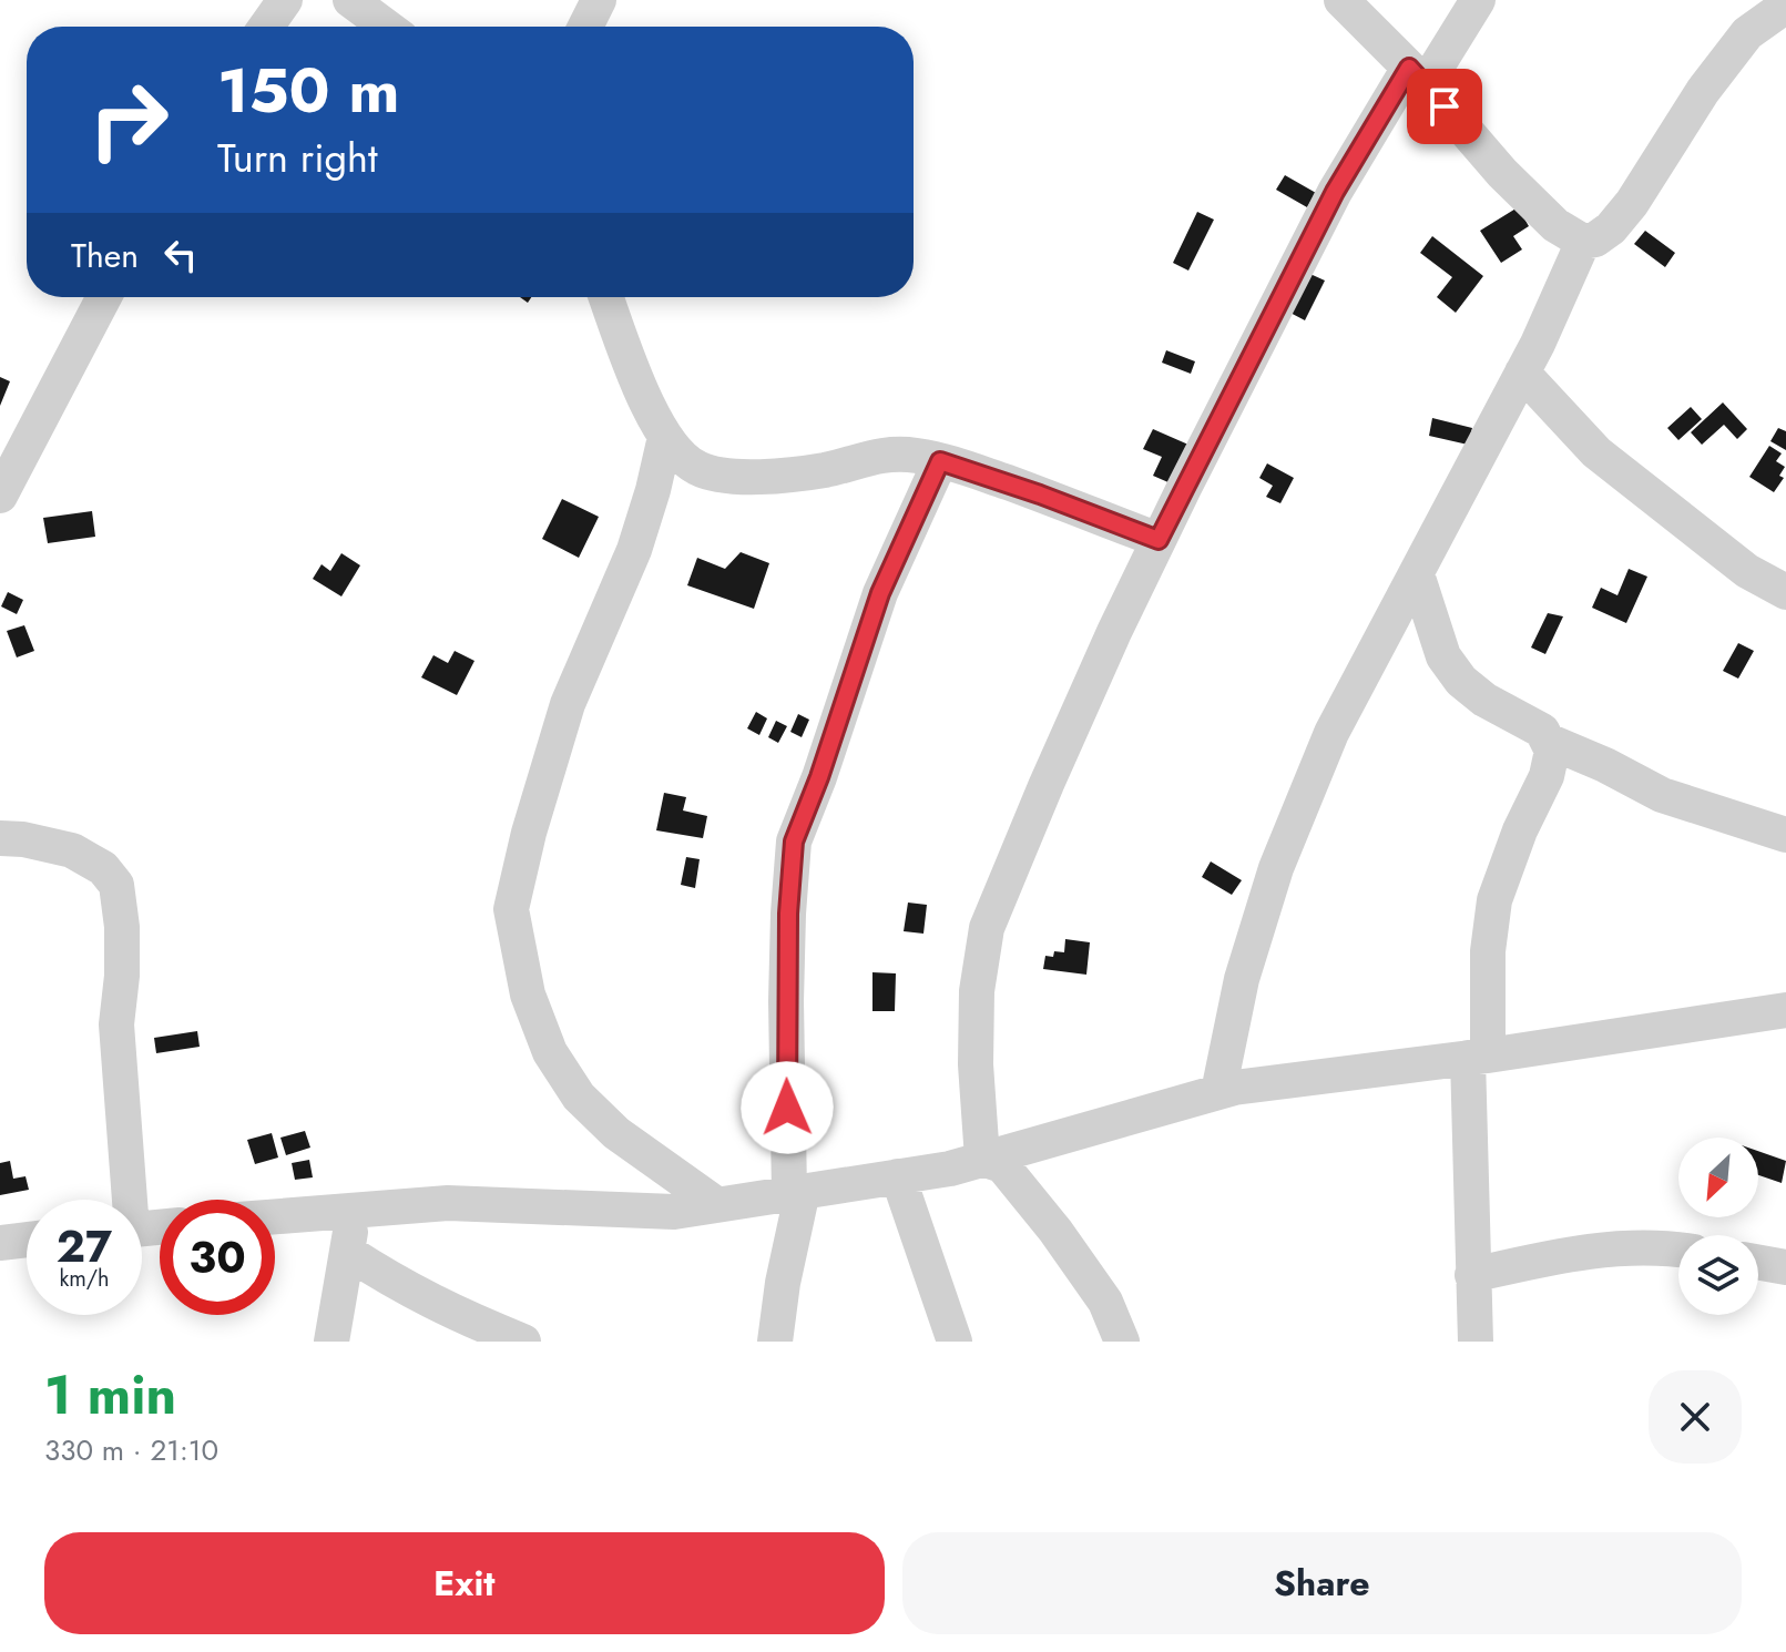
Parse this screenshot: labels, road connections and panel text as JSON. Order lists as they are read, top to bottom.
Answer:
{
  "north": "bottom left",
  "page": {
    "turn": ["150 m", "Turn right"],
    "then": "Then",
    "speed": "27 km/h",
    "limit": "30",
    "heading": ["1 min", "330 m · 21:10"],
    "buttons": ["Exit", "Share"]
  }
}
